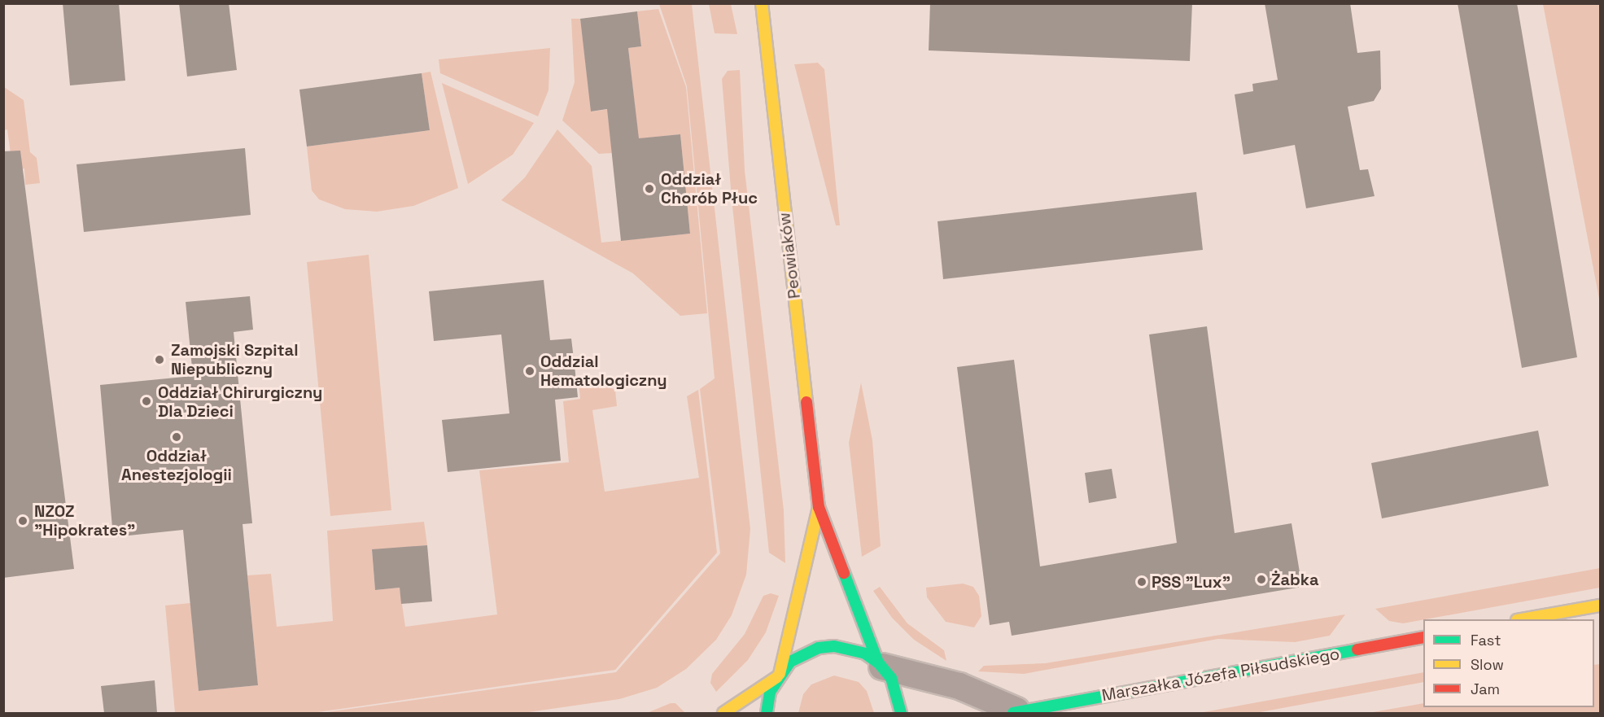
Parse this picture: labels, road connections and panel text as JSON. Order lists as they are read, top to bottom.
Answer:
{
  "streets": {
    "main road": ["Peowiaków", "Marszałka Józefa Piłsudskiego"]
  },
  "crossings": [
    ["Peowiaków", "Marszałka Józefa Piłsudskiego"]
  ],
  "places": [
    "Oddział Chorób Płuc",
    "Zamojski Szpital Niepubliczny",
    "Oddzial Hematologiczny",
    "Oddział Chirurgiczny Dla Dzieci",
    "Oddział Anestezjologii",
    "NZOZ \"Hipokrates\"",
    "Żabka",
    "PSS \"Lux\""
  ],
  "legend": ["Fast", "Slow", "Jam"]
}
